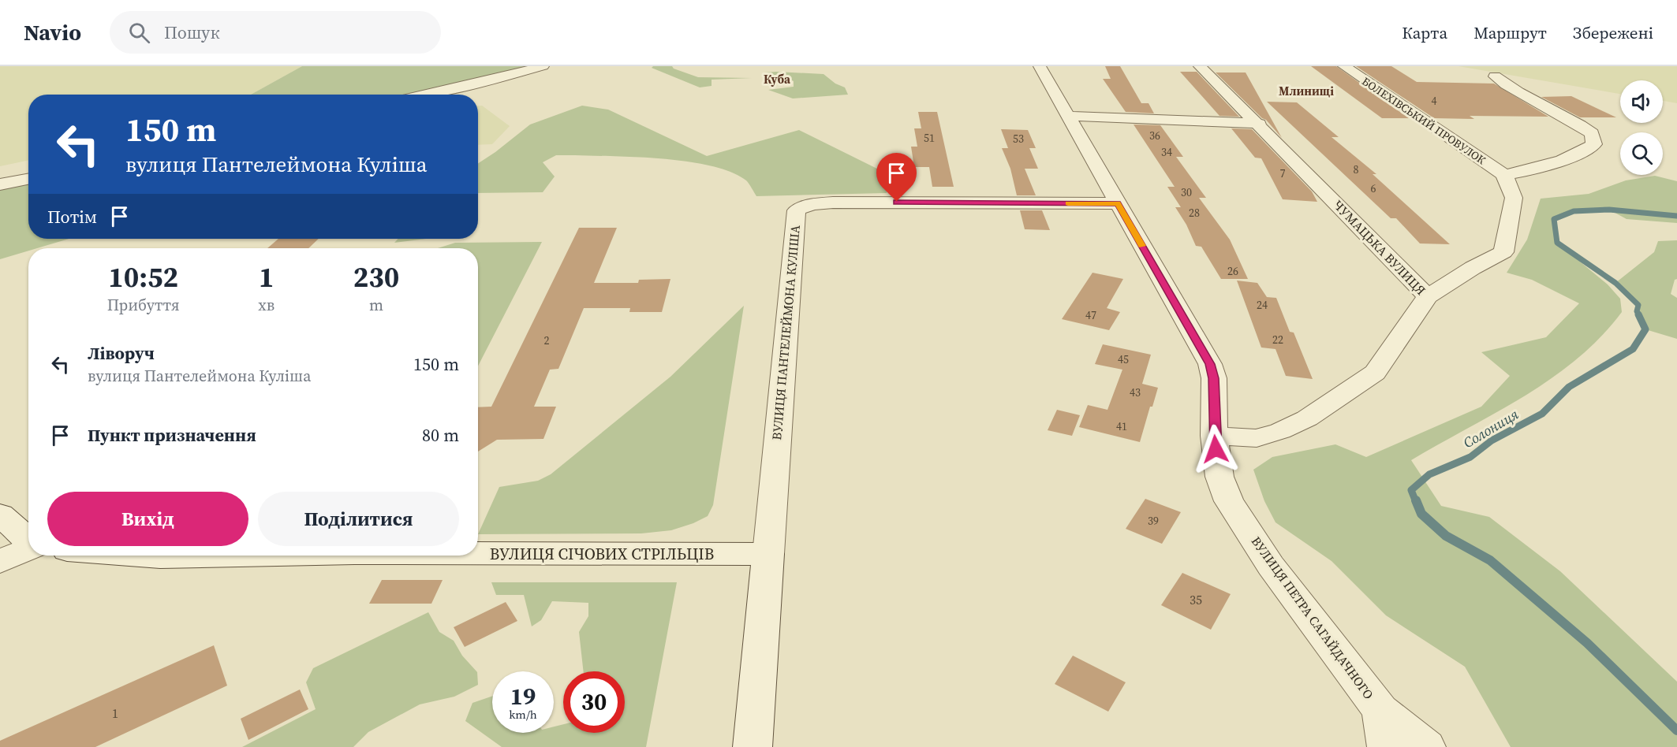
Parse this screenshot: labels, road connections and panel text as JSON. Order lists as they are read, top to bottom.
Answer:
{
  "streets": {
    "street": [
      "БОЛЕХІВСЬКИЙ ПРОВУЛОК",
      "ЧУМАЦЬКА ВУЛИЦЯ",
      "ВУЛИЦЯ ПАНТЕЛЕЙМОНА КУЛІША",
      "ВУЛИЦЯ СІЧОВИХ СТРІЛЬЦІВ",
      "ВУЛИЦЯ ПЕТРА САГАЙДАЧНОГО"
    ]
  },
  "crossings": [
    ["ЧУМАЦЬКА ВУЛИЦЯ", "ВУЛИЦЯ ПЕТРА САГАЙДАЧНОГО"],
    ["ВУЛИЦЯ ПАНТЕЛЕЙМОНА КУЛІША", "ВУЛИЦЯ СІЧОВИХ СТРІЛЬЦІВ"],
    ["ВУЛИЦЯ ПАНТЕЛЕЙМОНА КУЛІША", "ВУЛИЦЯ ПЕТРА САГАЙДАЧНОГО"]
  ],
  "districts": ["Куба", "Млинищі"],
  "water": ["Солониця"],
  "house_numbers": [
    "4",
    "36",
    "51",
    "53",
    "34",
    "8",
    "7",
    "6",
    "30",
    "28",
    "26",
    "24",
    "47",
    "22",
    "2",
    "45",
    "43",
    "41",
    "39",
    "35",
    "1"
  ],
  "page": {
    "header": "Navio",
    "search": "Пошук",
    "nav": ["Карта", "Маршрут", "Збережені"],
    "turn": ["150 m", "вулиця Пантелеймона Куліша"],
    "then": "Потім",
    "eta": [
      "10:52",
      "Прибуття",
      "1",
      "хв",
      "230",
      "m"
    ],
    "list": [
      {
        "name": "Ліворуч",
        "note": "вулиця Пантелеймона Куліша",
        "value": "150 m"
      },
      {
        "name": "Пункт призначення",
        "value": "80 m"
      }
    ],
    "buttons": ["Вихід", "Поділитися"],
    "speed": "19 km/h",
    "limit": "30"
  }
}
